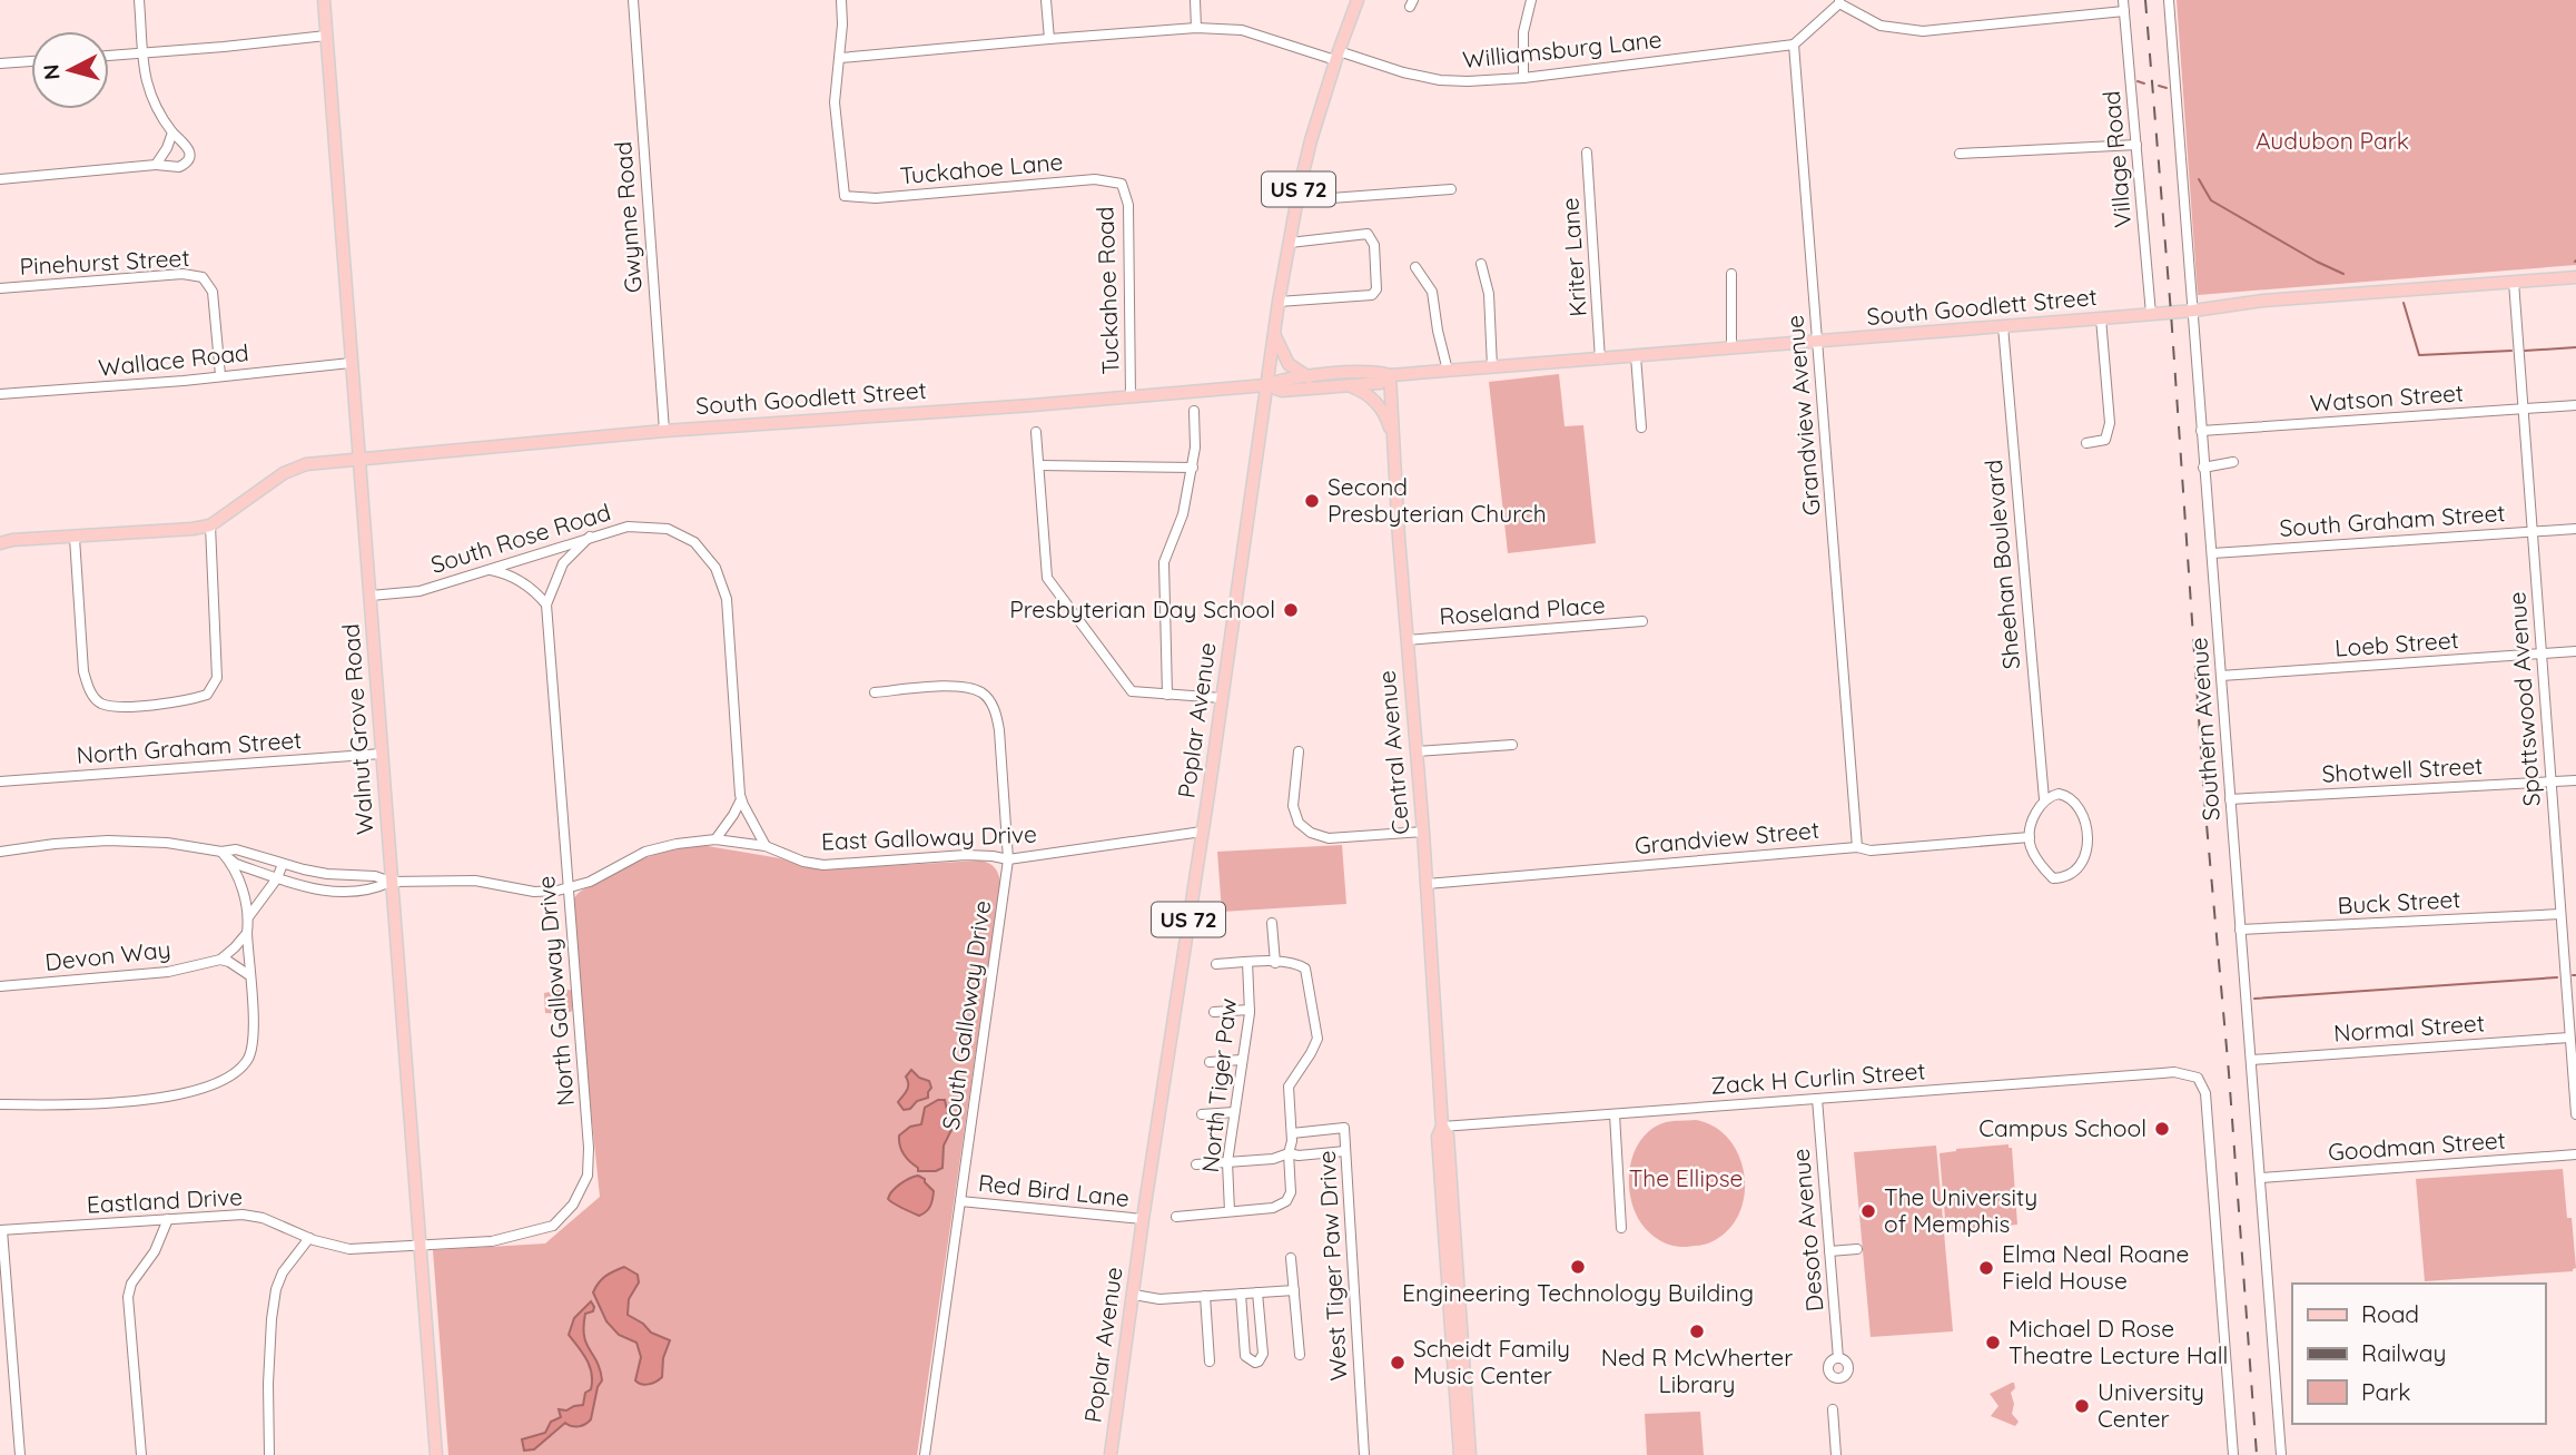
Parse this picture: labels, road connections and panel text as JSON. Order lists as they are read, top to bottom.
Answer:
{
  "streets": {
    "main road": [
      "US 72",
      "South Goodlett Street",
      "Poplar Avenue",
      "Walnut Grove Road",
      "Central Avenue"
    ],
    "street": [
      "Williamsburg Lane",
      "Village Road",
      "Tuckahoe Lane",
      "Gwynne Road",
      "Kriter Lane",
      "Pinehurst Street",
      "Tuckahoe Road",
      "Wallace Road",
      "Watson Street",
      "Grandview Avenue",
      "South Graham Street",
      "South Rose Road",
      "Sheehan Boulevard",
      "Roseland Place",
      "Loeb Street",
      "Spottswood Avenue",
      "Southern Avenue",
      "North Graham Street",
      "Shotwell Street",
      "East Galloway Drive",
      "Grandview Street",
      "Buck Street",
      "Devon Way",
      "North Galloway Drive",
      "South Galloway Drive",
      "Normal Street",
      "Zack H Curlin Street",
      "North Tiger Paw",
      "Goodman Street",
      "Red Bird Lane",
      "Eastland Drive",
      "Desoto Avenue",
      "West Tiger Paw Drive"
    ]
  },
  "crossings": [
    ["Williamsburg Lane", "Tuckahoe Lane"],
    ["Williamsburg Lane", "Grandview Avenue"],
    ["Williamsburg Lane", "Poplar Avenue"],
    ["Village Road", "South Goodlett Street"],
    ["Tuckahoe Lane", "Tuckahoe Road"],
    ["Gwynne Road", "South Goodlett Street"],
    ["Kriter Lane", "South Goodlett Street"],
    ["Pinehurst Street", "Wallace Road"],
    ["Tuckahoe Road", "South Goodlett Street"],
    ["South Goodlett Street", "Grandview Avenue"],
    ["South Goodlett Street", "Sheehan Boulevard"],
    ["South Goodlett Street", "Spottswood Avenue"],
    ["South Goodlett Street", "Poplar Avenue"],
    ["South Goodlett Street", "Walnut Grove Road"],
    ["South Goodlett Street", "Southern Avenue"],
    ["South Goodlett Street", "Central Avenue"],
    ["Wallace Road", "Walnut Grove Road"],
    ["Watson Street", "Spottswood Avenue"],
    ["Watson Street", "Southern Avenue"],
    ["Grandview Avenue", "Grandview Street"],
    ["South Graham Street", "Spottswood Avenue"],
    ["South Graham Street", "Southern Avenue"],
    ["South Rose Road", "Walnut Grove Road"],
    ["South Rose Road", "East Galloway Drive"],
    ["South Rose Road", "North Galloway Drive"],
    ["Sheehan Boulevard", "Grandview Street"],
    ["Roseland Place", "Central Avenue"],
    ["Loeb Street", "Spottswood Avenue"],
    ["Loeb Street", "Southern Avenue"],
    ["Spottswood Avenue", "Shotwell Street"],
    ["Spottswood Avenue", "Buck Street"],
    ["Spottswood Avenue", "Normal Street"],
    ["Poplar Avenue", "East Galloway Drive"],
    ["Poplar Avenue", "Red Bird Lane"],
    ["Walnut Grove Road", "North Graham Street"],
    ["Walnut Grove Road", "East Galloway Drive"],
    ["Walnut Grove Road", "North Galloway Drive"],
    ["Walnut Grove Road", "Eastland Drive"],
    ["Southern Avenue", "Shotwell Street"],
    ["Southern Avenue", "Buck Street"],
    ["Southern Avenue", "Normal Street"],
    ["Southern Avenue", "Goodman Street"],
    ["Central Avenue", "Grandview Street"],
    ["Central Avenue", "Zack H Curlin Street"],
    ["East Galloway Drive", "North Galloway Drive"],
    ["East Galloway Drive", "South Galloway Drive"],
    ["North Galloway Drive", "Eastland Drive"],
    ["South Galloway Drive", "Red Bird Lane"],
    ["Zack H Curlin Street", "Desoto Avenue"]
  ],
  "parks": ["Audubon Park", "The Ellipse"],
  "places": [
    "Second Presbyterian Church",
    "Presbyterian Day School",
    "Campus School",
    "The University of Memphis",
    "Engineering Technology Building",
    "Elma Neal Roane Field House",
    "Ned R McWherter Library",
    "Michael D Rose Theatre Lecture Hall",
    "Scheidt Family Music Center",
    "University Center"
  ],
  "legend": ["Road", "Railway", "Park"],
  "north": "left"
}
